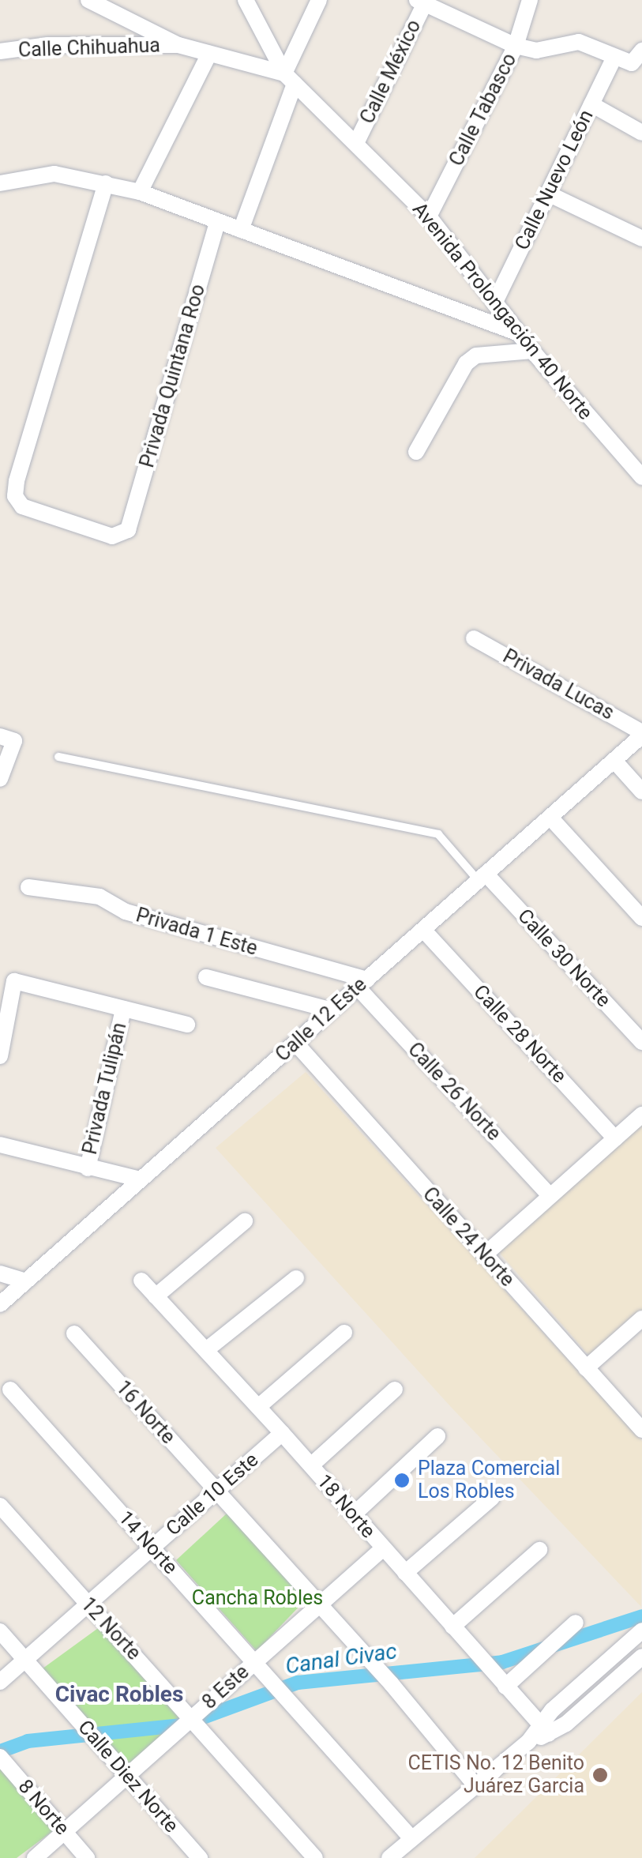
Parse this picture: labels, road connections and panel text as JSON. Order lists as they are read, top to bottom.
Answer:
{
  "streets": {
    "street": [
      "Calle Chihuahua",
      "Calle México",
      "Calle Tabasco",
      "Calle Nuevo León",
      "Avenida Prolongación 40 Norte",
      "Privada Quintana Roo",
      "Privada Lucas",
      "Privada 1 Este",
      "Calle 30 Norte",
      "Calle 12 Este",
      "Calle 28 Norte",
      "Privada Tulipán",
      "Calle 26 Norte",
      "Calle 24 Norte",
      "16 Norte",
      "Calle 10 Este",
      "18 Norte",
      "14 Norte",
      "12 Norte",
      "8 Este",
      "Calle Diez Norte",
      "8 Norte"
    ]
  },
  "crossings": [
    ["Calle México", "Avenida Prolongación 40 Norte"],
    ["Calle Tabasco", "Avenida Prolongación 40 Norte"],
    ["Calle Nuevo León", "Avenida Prolongación 40 Norte"],
    ["Privada Lucas", "Calle 12 Este"],
    ["Privada 1 Este", "Calle 12 Este"],
    ["Privada 1 Este", "Calle 26 Norte"],
    ["Calle 30 Norte", "Calle 12 Este"],
    ["Calle 12 Este", "Calle 28 Norte"],
    ["Calle 12 Este", "Calle 26 Norte"],
    ["Calle 12 Este", "Calle 24 Norte"],
    ["16 Norte", "Calle 10 Este"],
    ["16 Norte", "8 Este"],
    ["Calle 10 Este", "18 Norte"],
    ["Calle 10 Este", "14 Norte"],
    ["Calle 10 Este", "12 Norte"],
    ["Calle 10 Este", "Calle Diez Norte"],
    ["18 Norte", "8 Este"],
    ["14 Norte", "8 Este"],
    ["12 Norte", "8 Este"],
    ["8 Este", "Calle Diez Norte"],
    ["8 Este", "8 Norte"]
  ],
  "districts": ["Civac Robles"],
  "water": ["Canal Civac"],
  "parks": ["Cancha Robles"],
  "places": ["Plaza Comercial Los Robles", "CETIS No. 12 Benito Juárez Garcia"]
}
